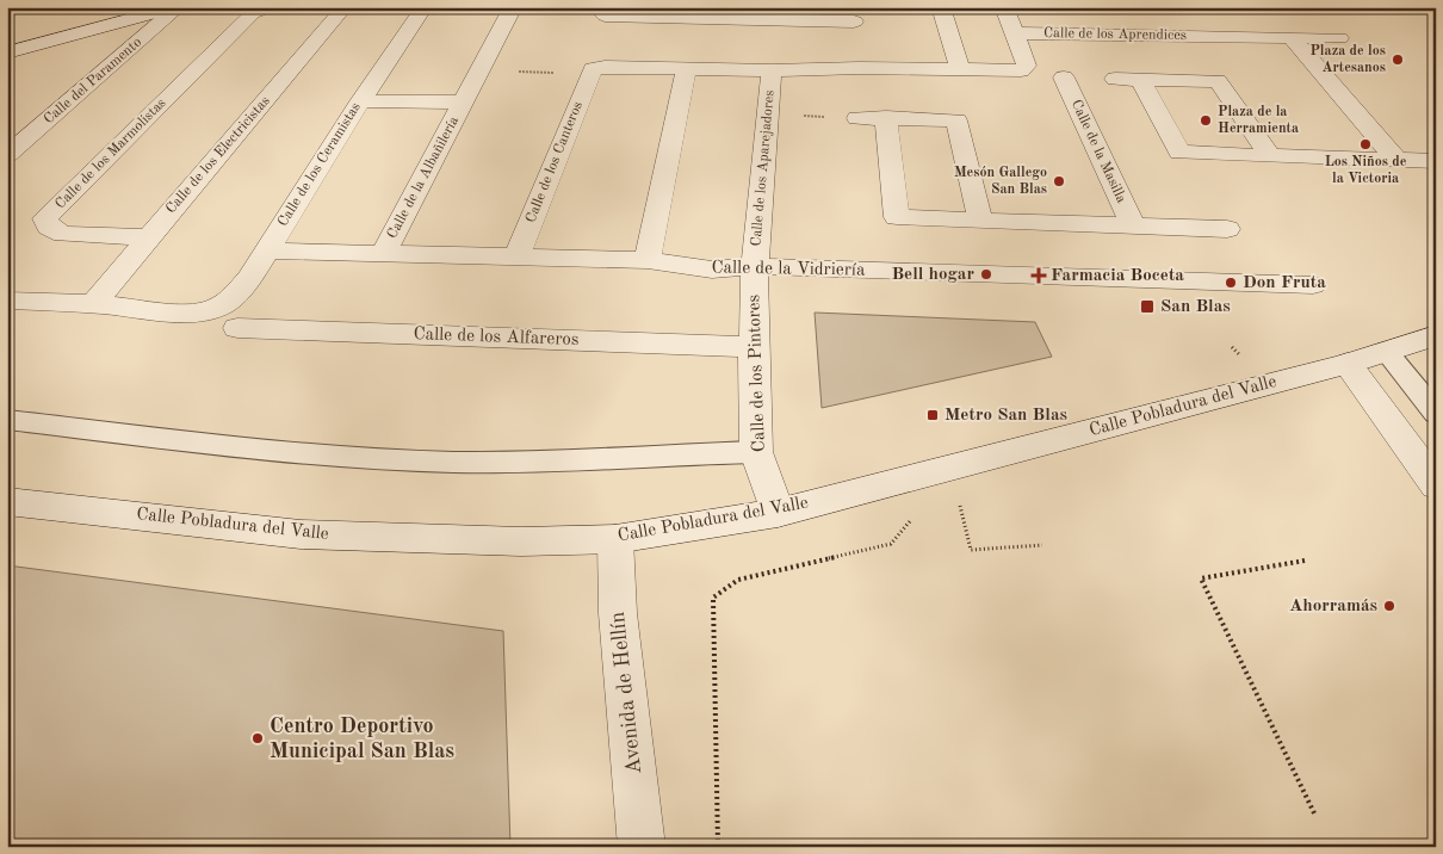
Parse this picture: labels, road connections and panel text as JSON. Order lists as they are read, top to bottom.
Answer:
{
  "streets": {
    "street": [
      "Calle de los Aprendices",
      "Calle del Paramento",
      "Calle de la Masilla",
      "Calle de los Marmolistas",
      "Calle de los Electricistas",
      "Calle de los Canteros",
      "Calle de los Ceramistas",
      "Calle de los Aparejadores",
      "Calle de la Albañilería",
      "Calle de la Vidriería",
      "Calle de los Alfareros",
      "Calle de los Pintores",
      "Calle Pobladura del Valle",
      "Avenida de Hellín"
    ]
  },
  "crossings": [
    ["Calle de los Aprendices", "Calle de los Aparejadores"],
    ["Calle de los Marmolistas", "Calle de los Electricistas"],
    ["Calle de los Electricistas", "Calle de los Ceramistas"],
    ["Calle de los Canteros", "Calle de los Aparejadores"],
    ["Calle de los Canteros", "Calle de la Vidriería"],
    ["Calle de los Ceramistas", "Calle de la Albañilería"],
    ["Calle de los Ceramistas", "Calle de la Vidriería"],
    ["Calle de los Aparejadores", "Calle de la Vidriería"],
    ["Calle de los Aparejadores", "Calle de los Pintores"],
    ["Calle de la Albañilería", "Calle de la Vidriería"],
    ["Calle de la Vidriería", "Calle de los Pintores"],
    ["Calle de los Alfareros", "Calle de los Pintores"],
    ["Calle de los Pintores", "Calle Pobladura del Valle"],
    ["Calle Pobladura del Valle", "Avenida de Hellín"]
  ],
  "places": {
    "other": [
      "Plaza de los Artesanos",
      "Plaza de la Herramienta",
      "Los Niños de la Victoria",
      "Mesón Gallego San Blas",
      "Bell hogar",
      "Don Fruta",
      "Ahorramás",
      "Centro Deportivo Municipal San Blas"
    ],
    "health": ["Farmacia Boceta"],
    "transit": ["San Blas", "Metro San Blas"]
  }
}
